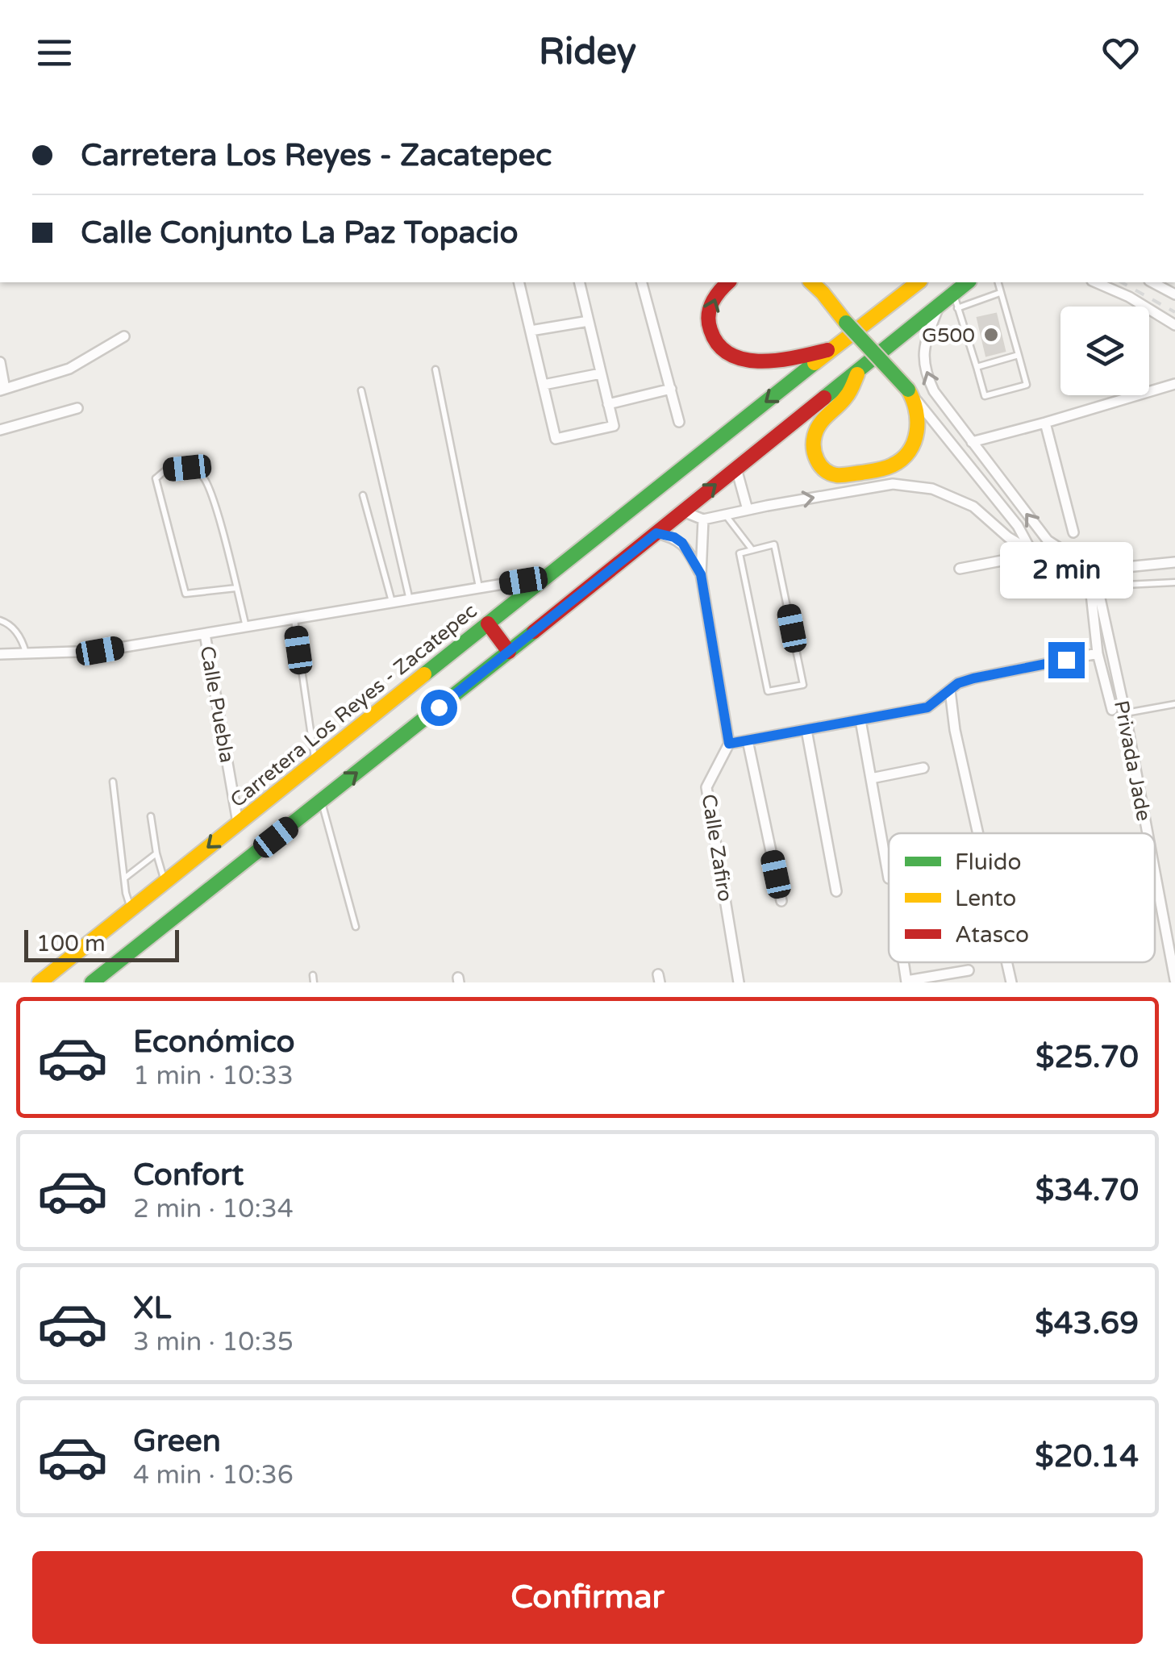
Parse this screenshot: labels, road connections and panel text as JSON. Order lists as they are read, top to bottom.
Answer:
{
  "streets": {
    "main road": ["Carretera Los Reyes - Zacatepec"],
    "street": ["Calle Puebla", "Privada Jade", "Calle Zafiro"]
  },
  "crossings": [
    ["Calle Puebla", "Carretera Los Reyes - Zacatepec"]
  ],
  "places": ["G500"],
  "legend": ["Fluido", "Lento", "Atasco"],
  "scale_bar": "100 m",
  "page": {
    "header": "Ridey",
    "banner": ["Carretera Los Reyes - Zacatepec", "Calle Conjunto La Paz Topacio"],
    "bubble": "2 min",
    "scale": "100 m",
    "list": [
      {
        "name": "Económico",
        "note": "1 min · 10:33",
        "value": "$25.70"
      },
      {
        "name": "Confort",
        "note": "2 min · 10:34",
        "value": "$34.70"
      },
      {
        "name": "XL",
        "note": "3 min · 10:35",
        "value": "$43.69"
      },
      {
        "name": "Green",
        "note": "4 min · 10:36",
        "value": "$20.14"
      }
    ],
    "buttons": "Confirmar"
  }
}
